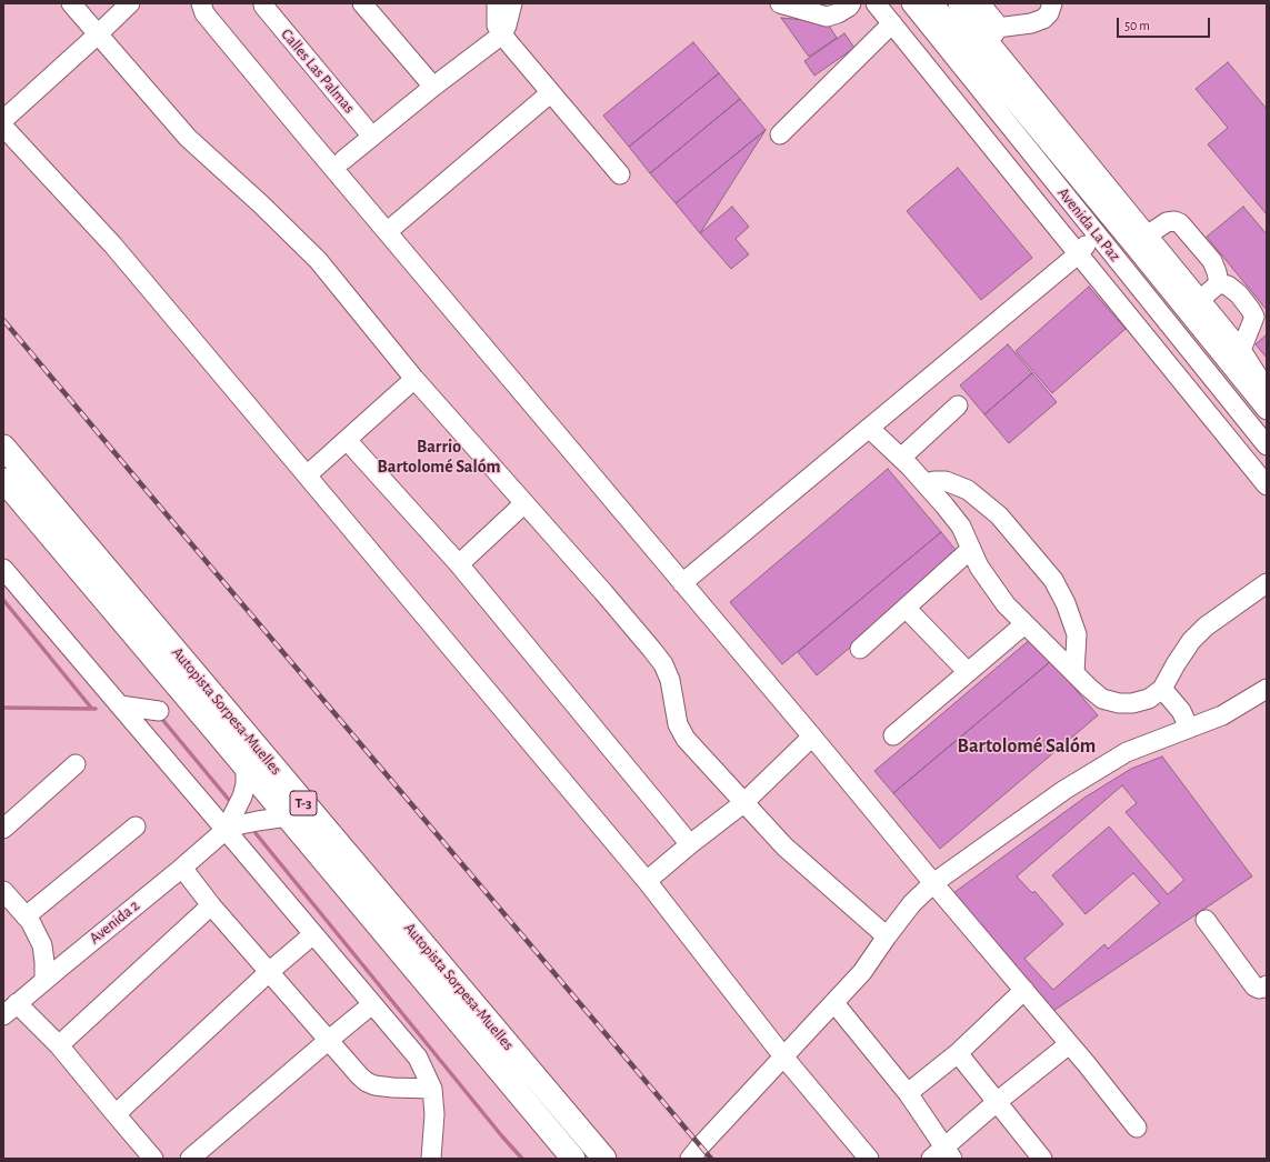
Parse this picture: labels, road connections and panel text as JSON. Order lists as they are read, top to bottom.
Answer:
{
  "streets": {
    "main road": ["Autopista Sorpesa-Muelles", "T-3"],
    "street": ["Calles Las Palmas", "Avenida La Paz", "Avenida 2"]
  },
  "crossings": [
    ["Autopista Sorpesa-Muelles", "T-3"],
    ["T-3", "Avenida 2"]
  ],
  "districts": ["Barrio Bartolomé Salóm", "Bartolomé Salóm"],
  "scale_bar": "50 m"
}
